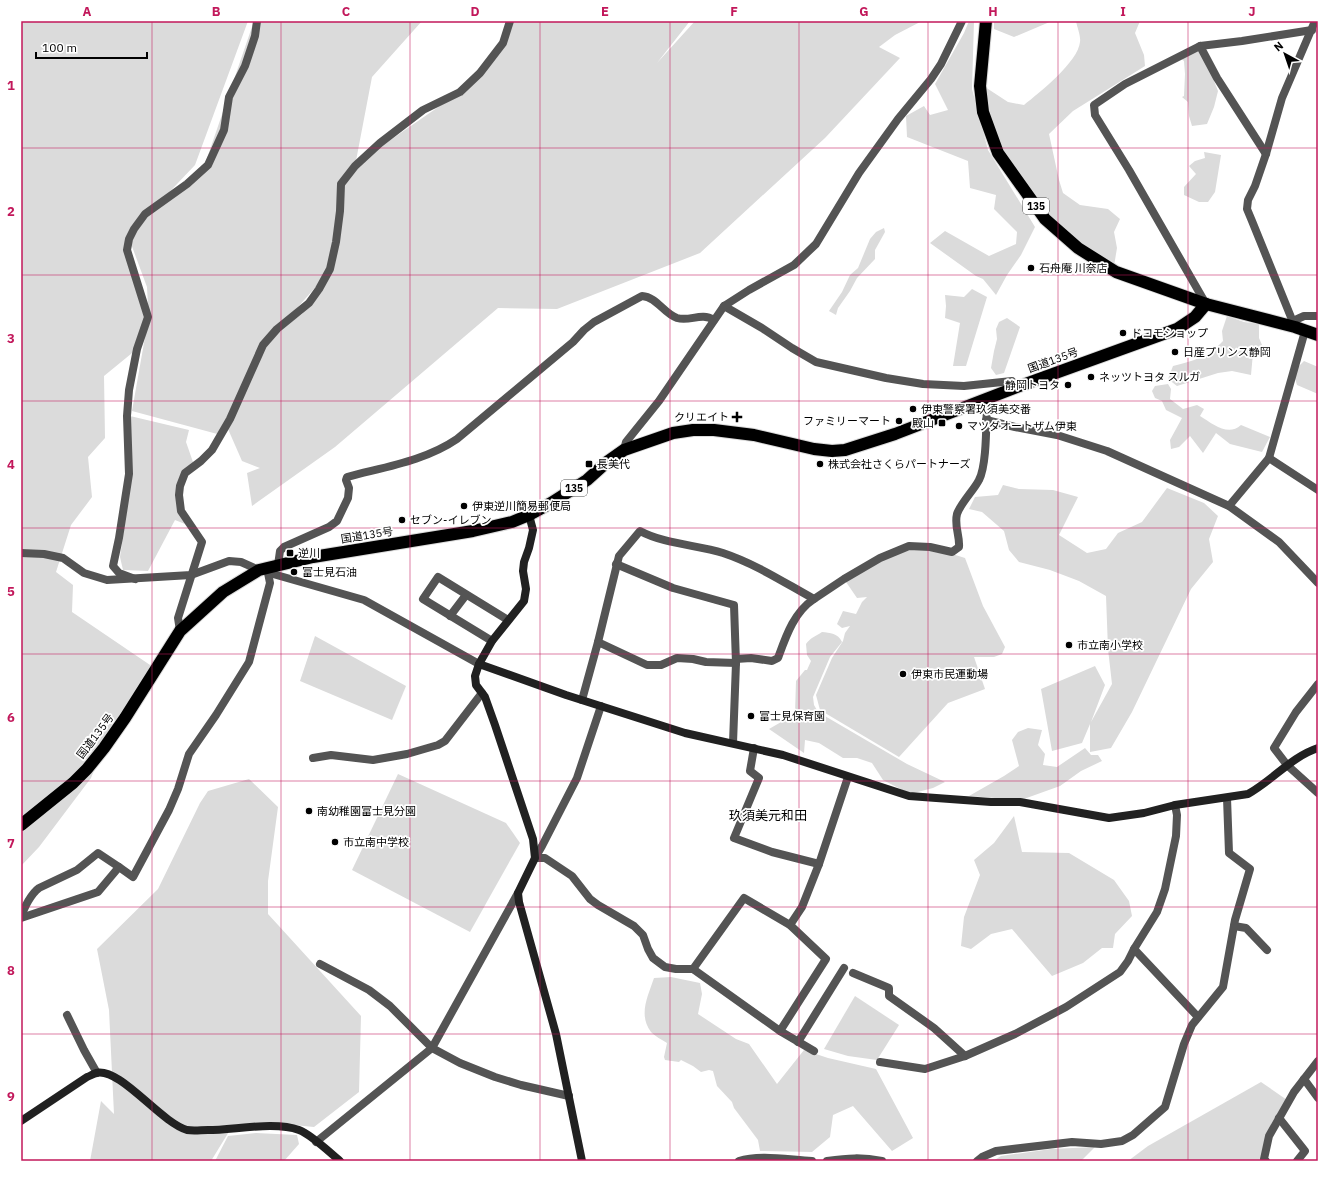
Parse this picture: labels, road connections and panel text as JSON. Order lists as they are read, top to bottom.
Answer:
{
  "streets": {
    "highway": ["135", "国道135号"]
  },
  "crossings": [
    ["135", "国道135号"]
  ],
  "districts": ["玖須美元和田"],
  "places": {
    "other": [
      "石舟庵 川奈店",
      "ドコモショップ",
      "日産プリンス静岡",
      "ネッツトヨタ スルガ",
      "静岡トヨタ",
      "伊東警察署玖須美交番",
      "ファミリーマート",
      "マツダオートザム伊東",
      "株式会社さくらパートナーズ",
      "伊東逆川簡易郵便局",
      "セブン-イレブン",
      "富士見石油",
      "市立南小学校",
      "伊東市民運動場",
      "富士見保育園",
      "南幼稚園富士見分園",
      "市立南中学校"
    ],
    "health": ["クリエイト"],
    "transit": ["殿山", "長美代", "逆川"]
  },
  "scale_bar": "100 m",
  "north": "top left",
  "grid": {
    "columns": [
      "A",
      "B",
      "C",
      "D",
      "E",
      "F",
      "G",
      "H",
      "I",
      "J"
    ],
    "rows": [
      "1",
      "2",
      "3",
      "4",
      "5",
      "6",
      "7",
      "8",
      "9"
    ]
  }
}
